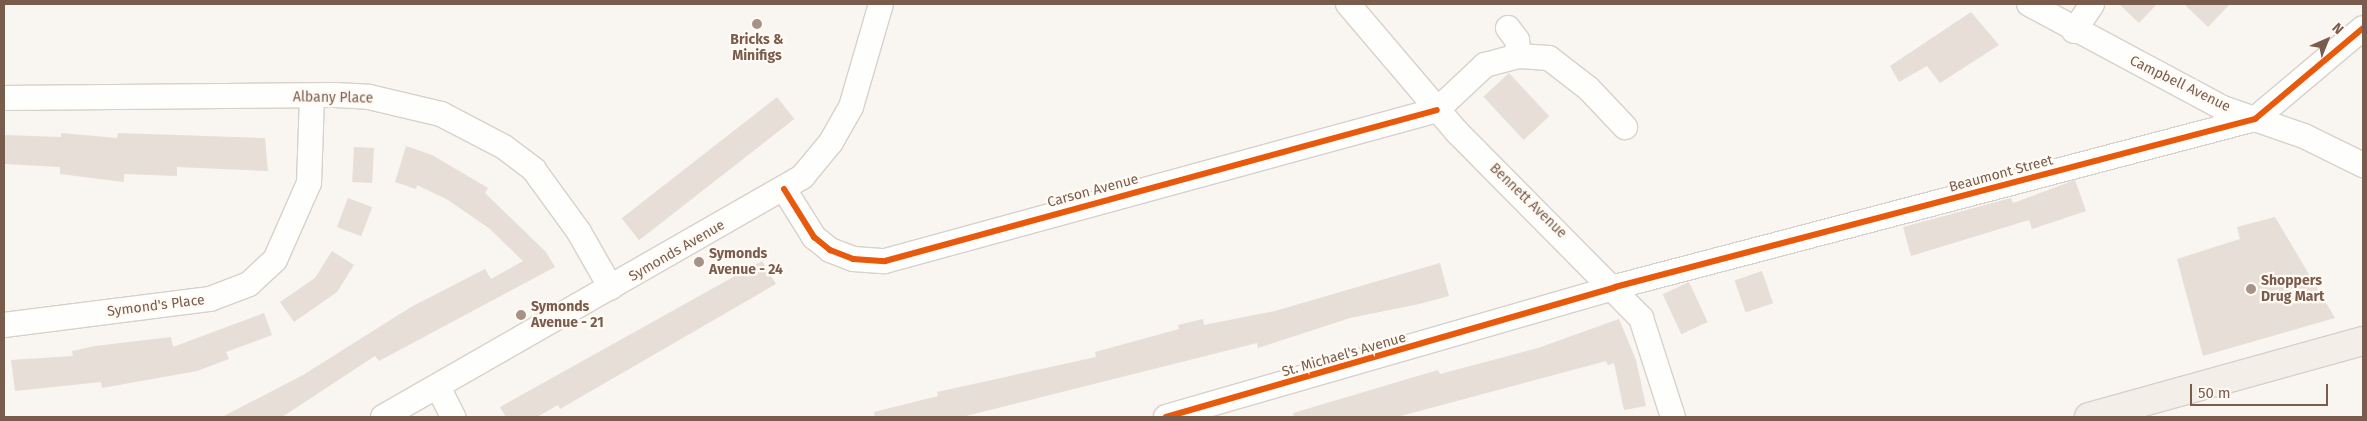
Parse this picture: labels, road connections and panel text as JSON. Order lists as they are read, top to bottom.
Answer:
{
  "streets": {
    "street": [
      "Campbell Avenue",
      "Albany Place",
      "Beaumont Street",
      "Carson Avenue",
      "Bennett Avenue",
      "Symonds Avenue",
      "Symond's Place",
      "St. Michael's Avenue"
    ]
  },
  "crossings": [
    ["Campbell Avenue", "Beaumont Street"],
    ["Albany Place", "Symonds Avenue"],
    ["Albany Place", "Symond's Place"],
    ["Beaumont Street", "Bennett Avenue"],
    ["Beaumont Street", "St. Michael's Avenue"],
    ["Carson Avenue", "Bennett Avenue"],
    ["Carson Avenue", "Symonds Avenue"],
    ["Bennett Avenue", "St. Michael's Avenue"]
  ],
  "places": [
    "Bricks & Minifigs",
    "Symonds Avenue - 24",
    "Shoppers Drug Mart",
    "Symonds Avenue - 21"
  ],
  "scale_bar": "50 m",
  "north": "top right"
}
